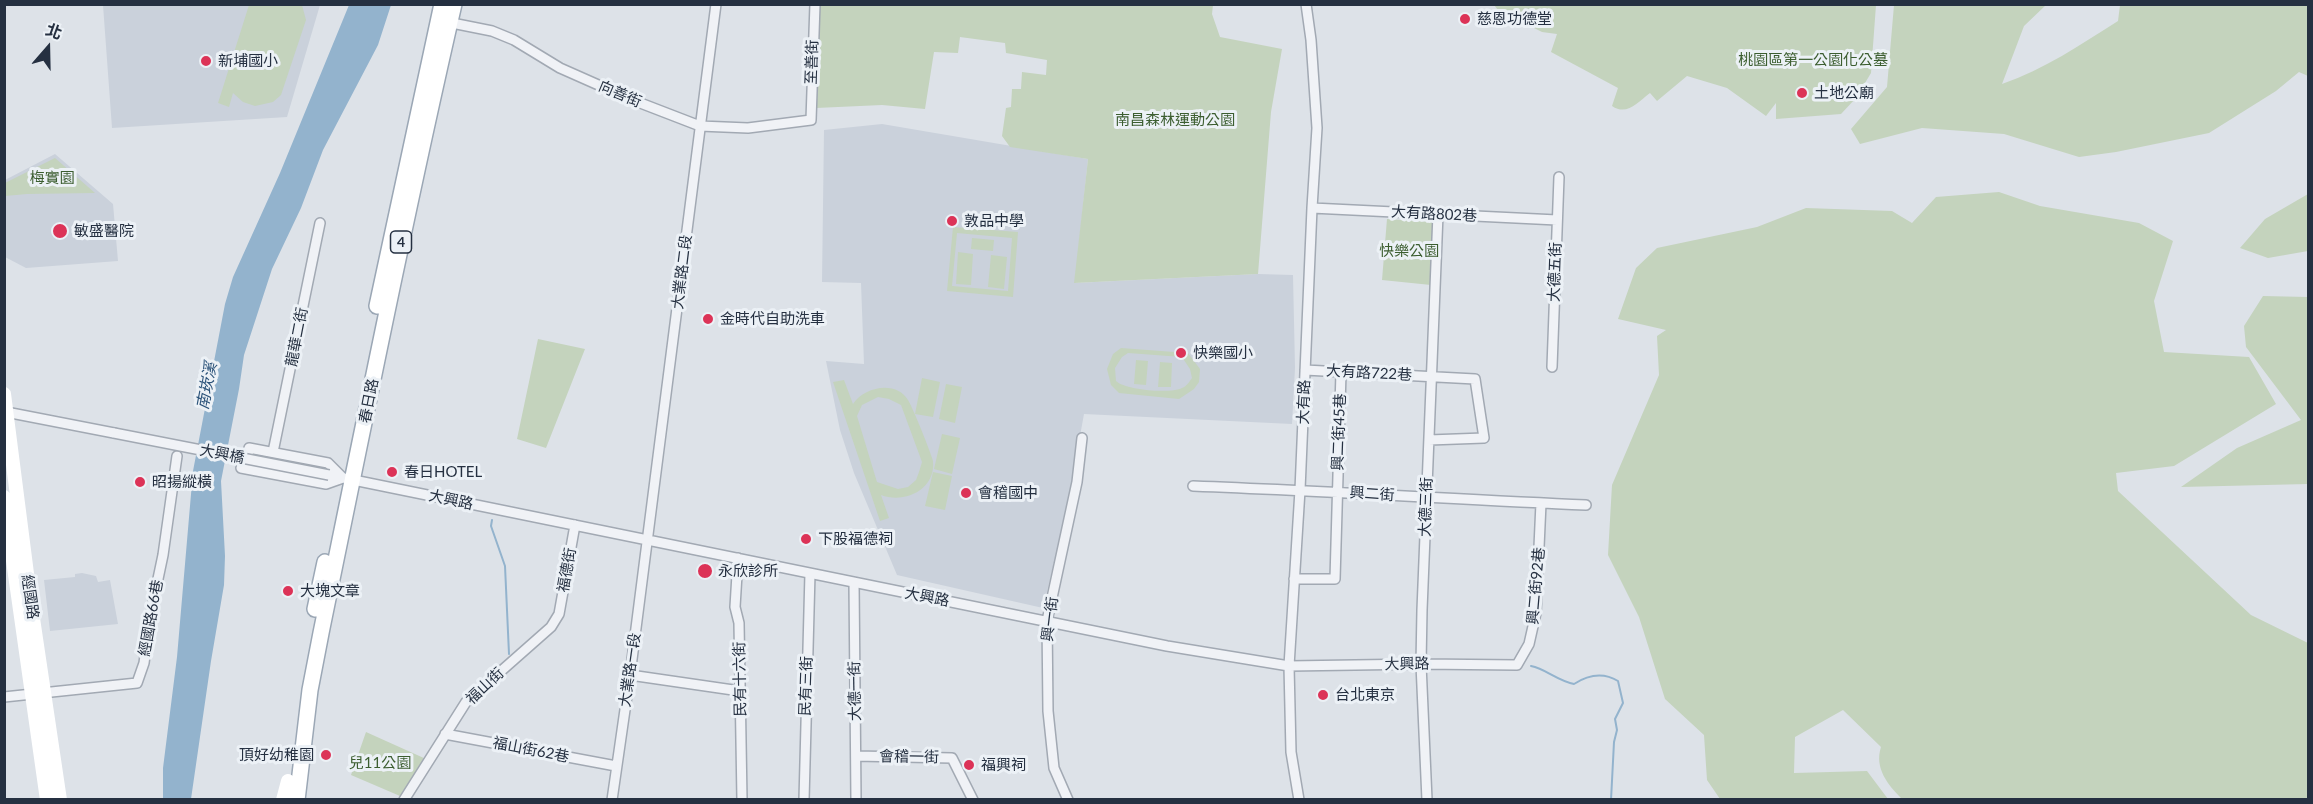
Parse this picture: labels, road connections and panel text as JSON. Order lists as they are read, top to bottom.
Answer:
{
  "streets": {
    "main road": ["4", "春日路"],
    "street": [
      "至善街",
      "向善街",
      "大有路802巷",
      "大業路二段",
      "大德五街",
      "龍華二街",
      "大有路722巷",
      "大有路",
      "興二街45巷",
      "大興橋",
      "興二街",
      "大興路",
      "大德三街",
      "福德街",
      "興二街92巷",
      "經國路",
      "經國路66巷",
      "興一街",
      "大業路一段",
      "民有十六街",
      "福山街",
      "民有三街",
      "大德一街",
      "福山街62巷",
      "會稽一街"
    ]
  },
  "crossings": [
    ["至善街", "向善街"],
    ["向善街", "大業路二段"],
    ["向善街", "春日路"],
    ["大有路802巷", "大德五街"],
    ["大有路802巷", "大有路"],
    ["大有路802巷", "大德三街"],
    ["大業路二段", "大興路"],
    ["大業路二段", "大業路一段"],
    ["大有路722巷", "大有路"],
    ["大有路722巷", "興二街45巷"],
    ["大有路722巷", "大德三街"],
    ["春日路", "大興橋"],
    ["春日路", "大興路"],
    ["大有路", "興二街45巷"],
    ["大有路", "興二街"],
    ["大有路", "大興路"],
    ["興二街45巷", "興二街"],
    ["大興橋", "大興路"],
    ["大興橋", "經國路"],
    ["興二街", "大德三街"],
    ["興二街", "興二街92巷"],
    ["大興路", "大德三街"],
    ["大興路", "福德街"],
    ["大興路", "興二街92巷"],
    ["大興路", "興一街"],
    ["大興路", "大業路一段"],
    ["大興路", "民有十六街"],
    ["大興路", "民有三街"],
    ["大興路", "大德一街"],
    ["福德街", "福山街"],
    ["經國路", "經國路66巷"],
    ["大業路一段", "福山街62巷"],
    ["福山街", "福山街62巷"],
    ["大德一街", "會稽一街"]
  ],
  "water": ["南崁溪"],
  "parks": [
    "桃園區第一公園化公墓",
    "南昌森林運動公園",
    "梅實園",
    "快樂公園",
    "兒11公園"
  ],
  "places": [
    "慈恩功德堂",
    "新埔國小",
    "土地公廟",
    "敦品中學",
    "敏盛醫院",
    "金時代自助洗車",
    "快樂國小",
    "春日HOTEL",
    "昭揚縱橫",
    "會稽國中",
    "下股福德祠",
    "永欣診所",
    "大塊文章",
    "台北東京",
    "頂好幼稚園",
    "福興祠"
  ],
  "north": "top"
}
